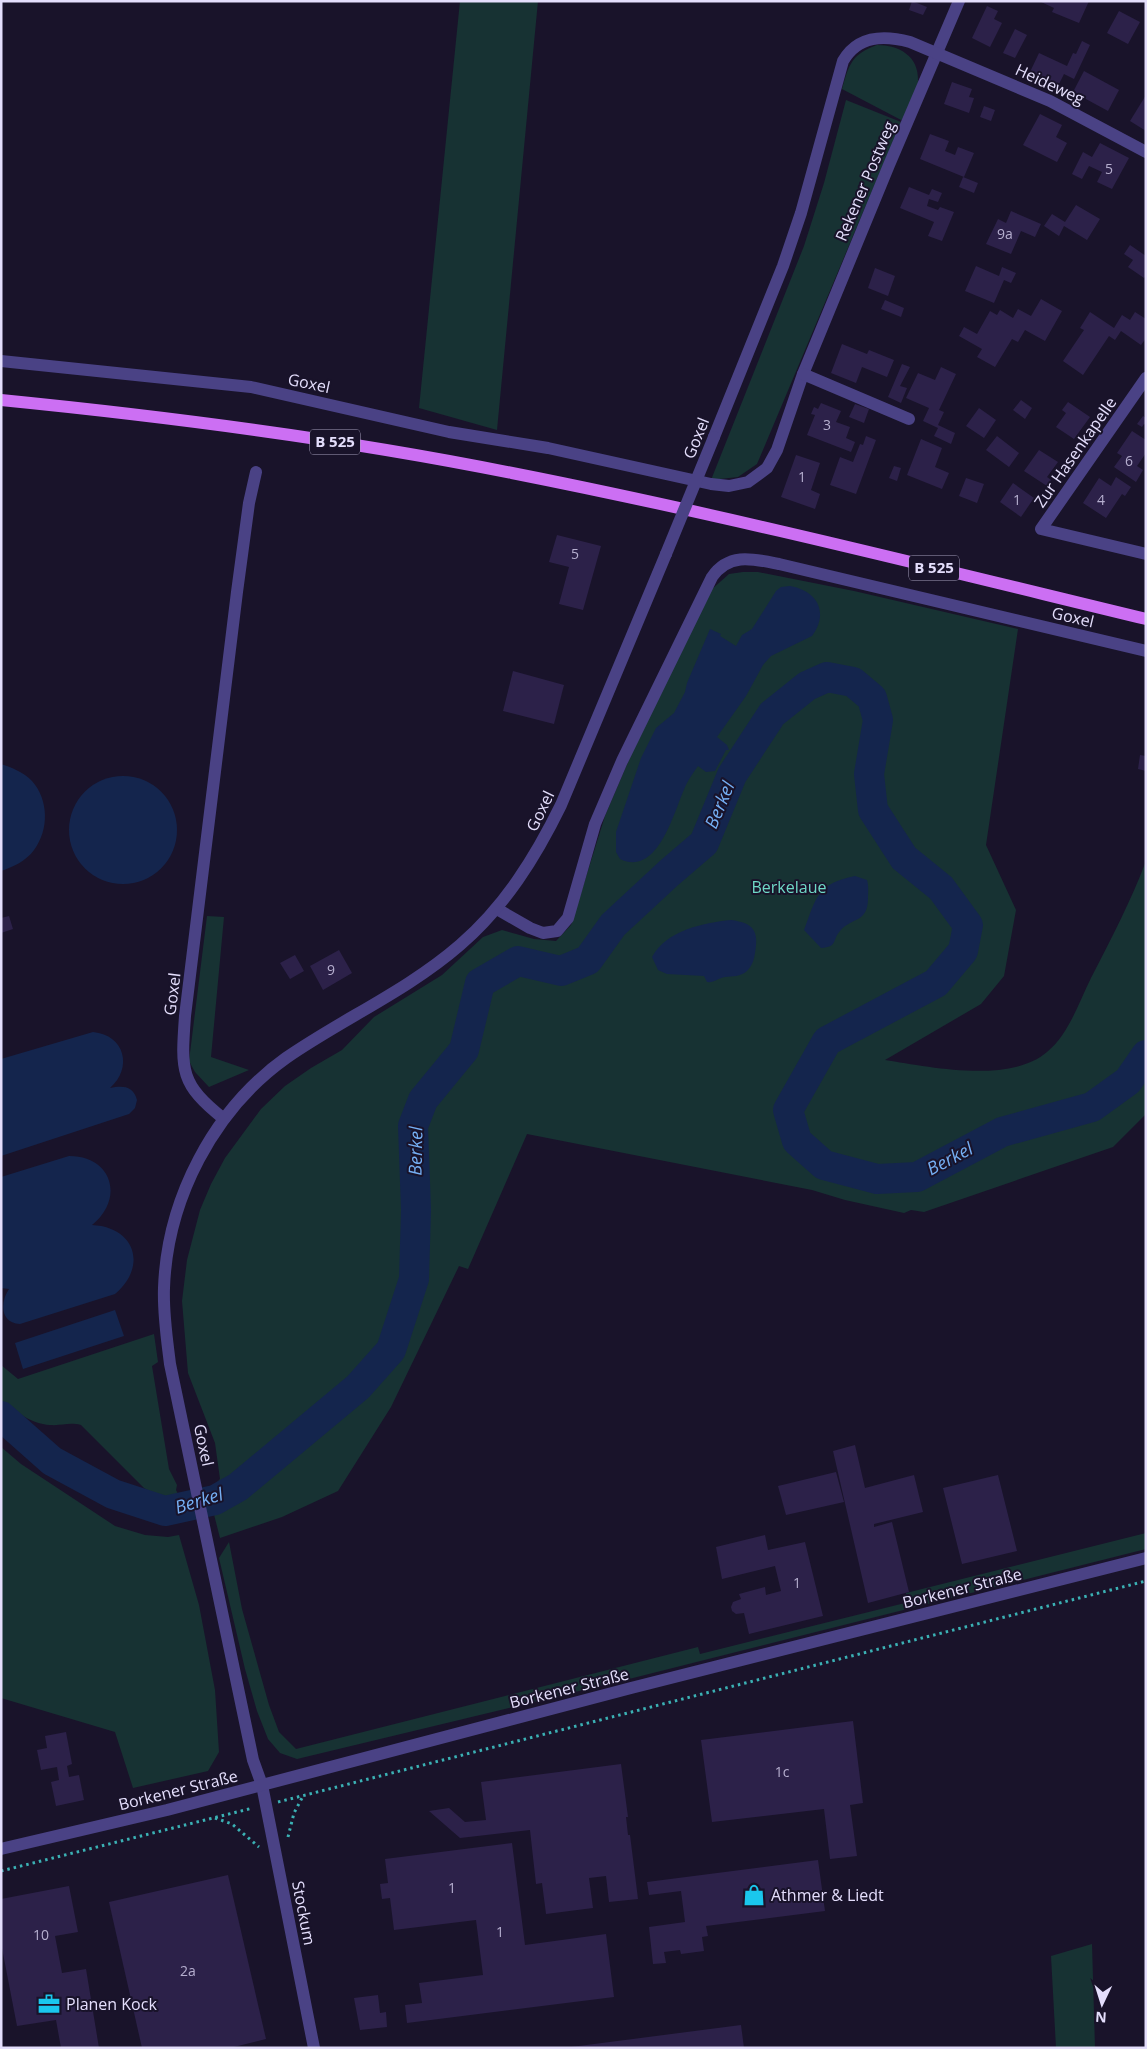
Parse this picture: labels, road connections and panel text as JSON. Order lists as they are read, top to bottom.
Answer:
{
  "streets": {
    "main road": ["B 525"],
    "street": [
      "Heideweg",
      "Rekener Postweg",
      "Goxel",
      "Zur Hasenkapelle",
      "Borkener Straße",
      "Stockum"
    ]
  },
  "crossings": [
    ["Heideweg", "Rekener Postweg"],
    ["Heideweg", "Goxel"],
    ["Rekener Postweg", "Goxel"],
    ["Goxel", "Borkener Straße"],
    ["Goxel", "Stockum"],
    ["Borkener Straße", "Stockum"]
  ],
  "water": ["Berkel"],
  "parks": ["Berkelaue"],
  "places": {
    "shop": ["Athmer & Liedt"],
    "office": ["Planen Kock"]
  },
  "house_numbers": [
    "5",
    "9a",
    "3",
    "6",
    "1",
    "1",
    "4",
    "5",
    "9",
    "1",
    "1c",
    "1",
    "1",
    "10",
    "2a"
  ],
  "north": "bottom"
}
